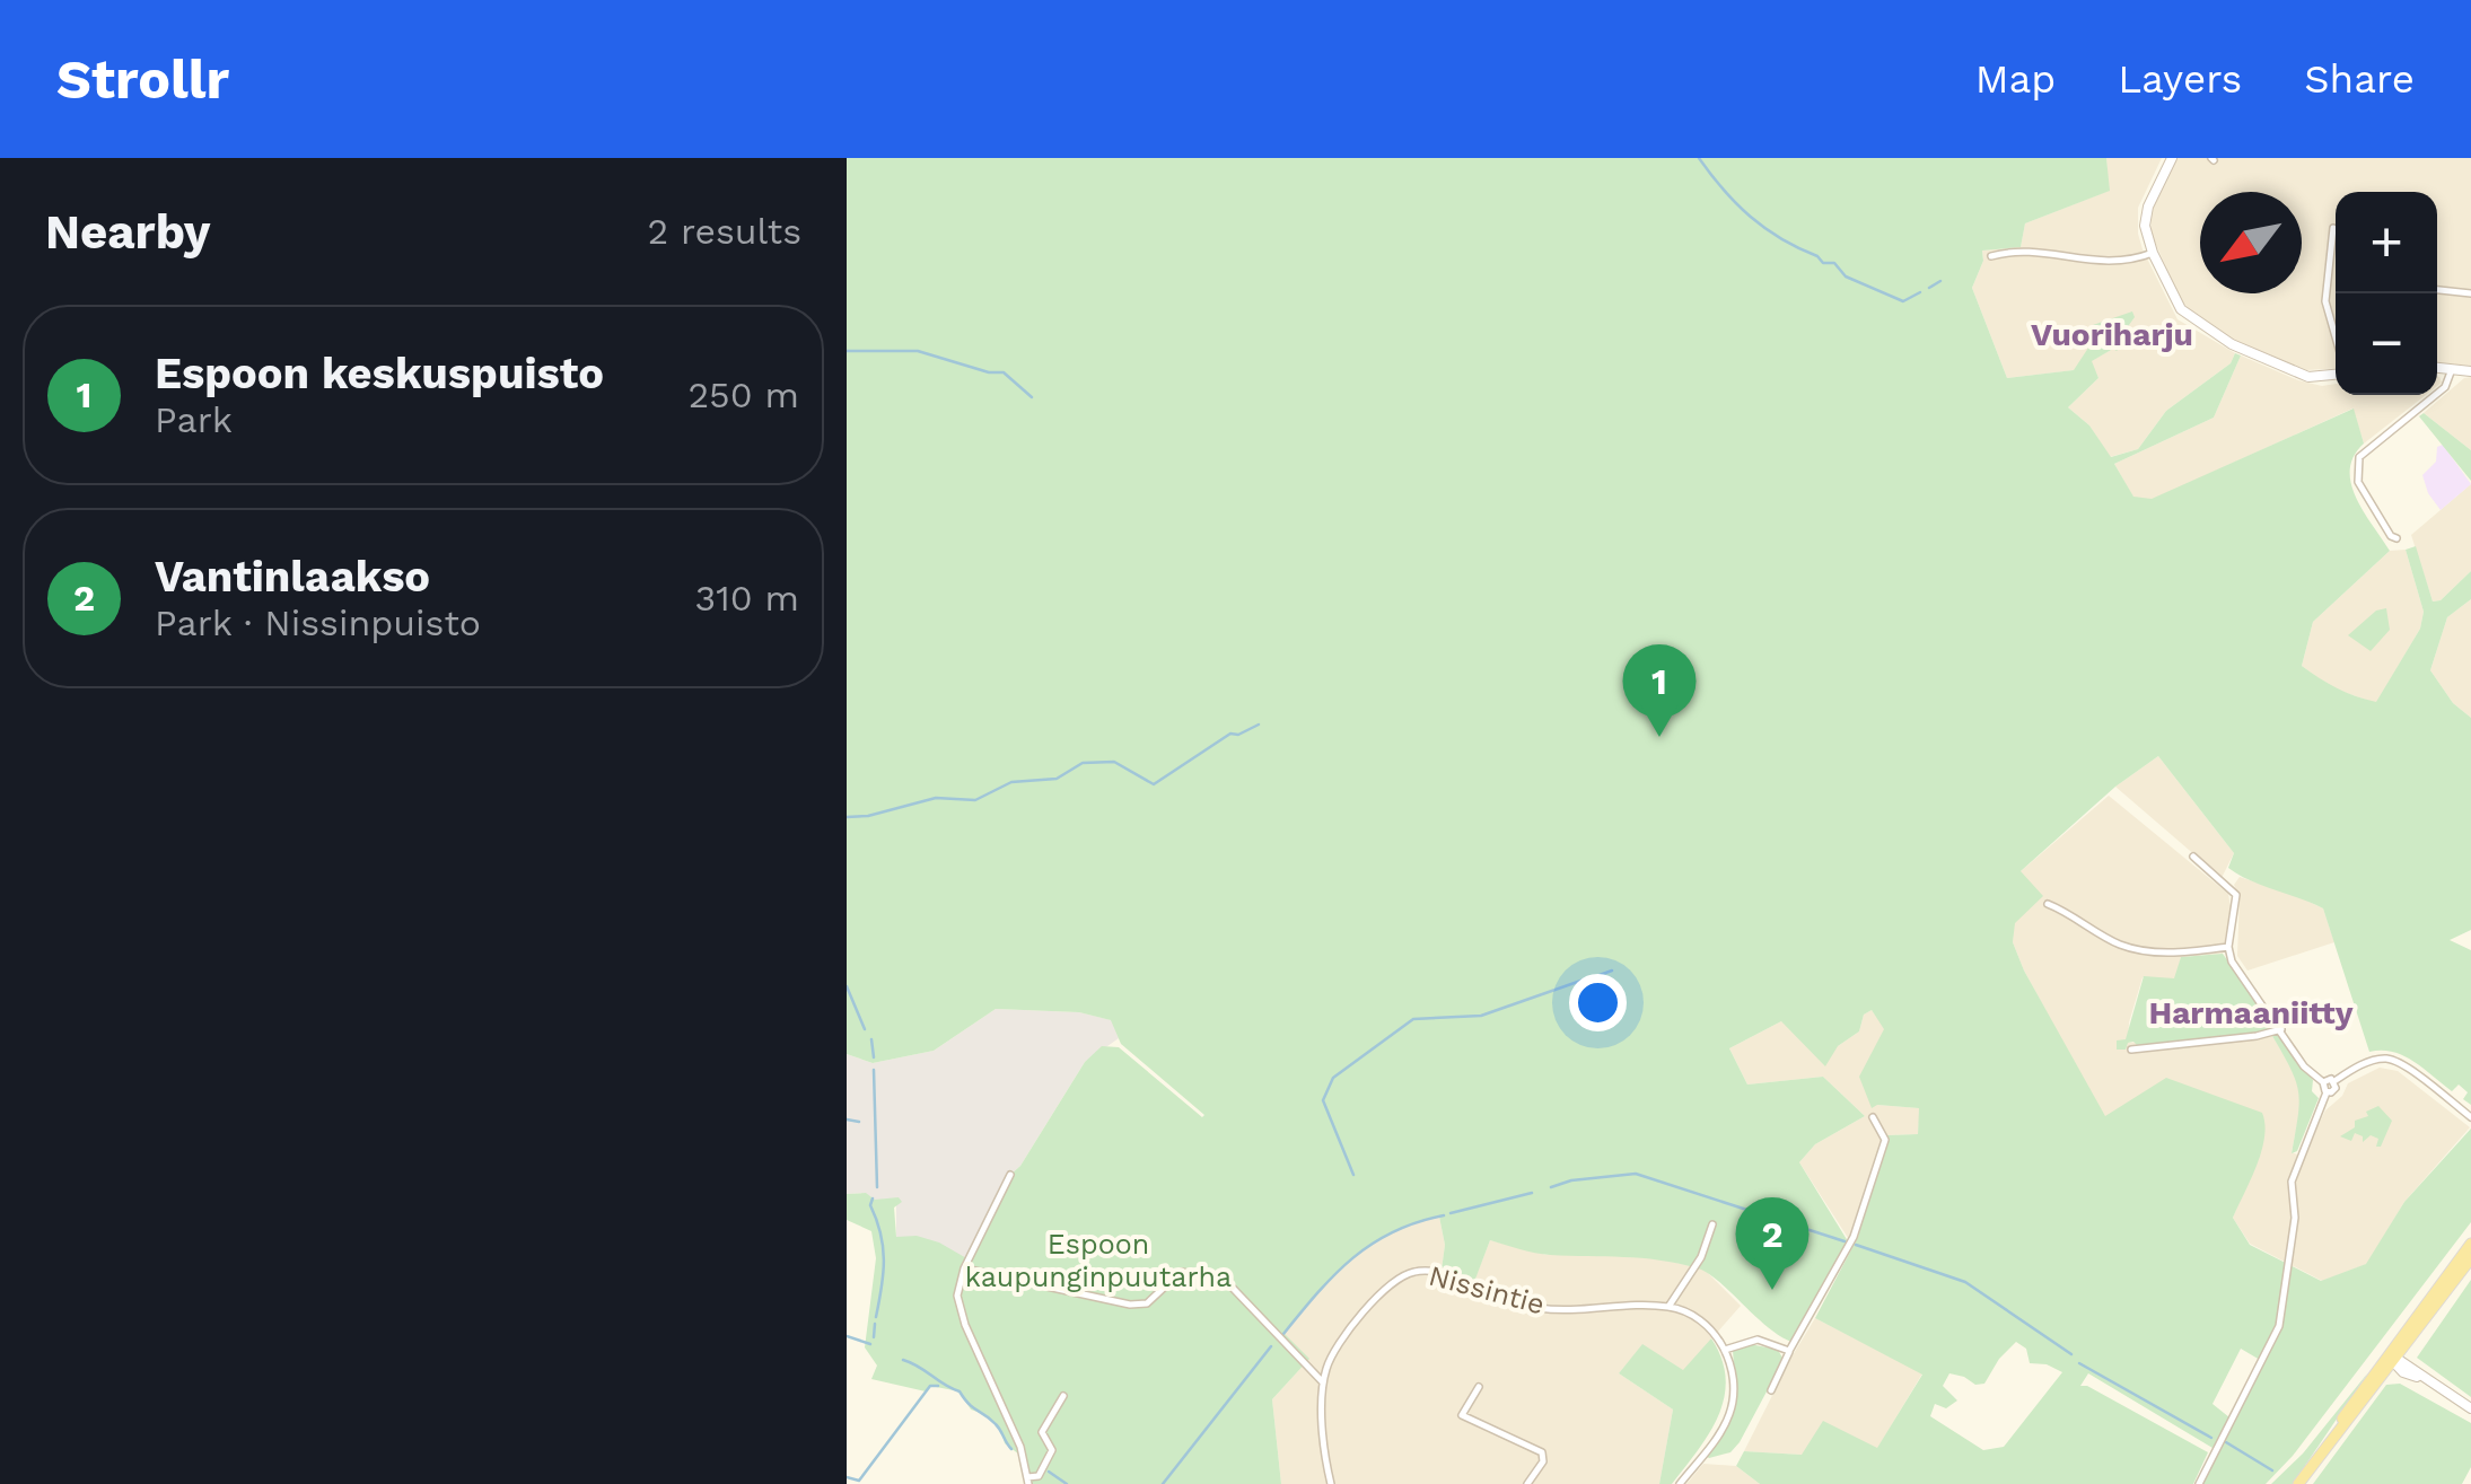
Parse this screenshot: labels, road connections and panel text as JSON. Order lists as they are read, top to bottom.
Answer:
{
  "streets": {
    "street": ["Nissintie"]
  },
  "districts": ["Vuoriharju", "Harmaaniitty"],
  "parks": ["Espoon kaupunginpuutarha"],
  "north": "bottom left",
  "page": {
    "header": "Strollr",
    "nav": ["Map", "Layers", "Share"],
    "heading": ["Nearby", "2 results"],
    "map_buttons": ["+", "−"],
    "list": [
      {
        "mark": "1",
        "name": "Espoon keskuspuisto",
        "note": "Park",
        "value": "250 m"
      },
      {
        "mark": "2",
        "name": "Vantinlaakso",
        "note": "Park · Nissinpuisto",
        "value": "310 m"
      }
    ],
    "pins": ["1", "2"]
  }
}
